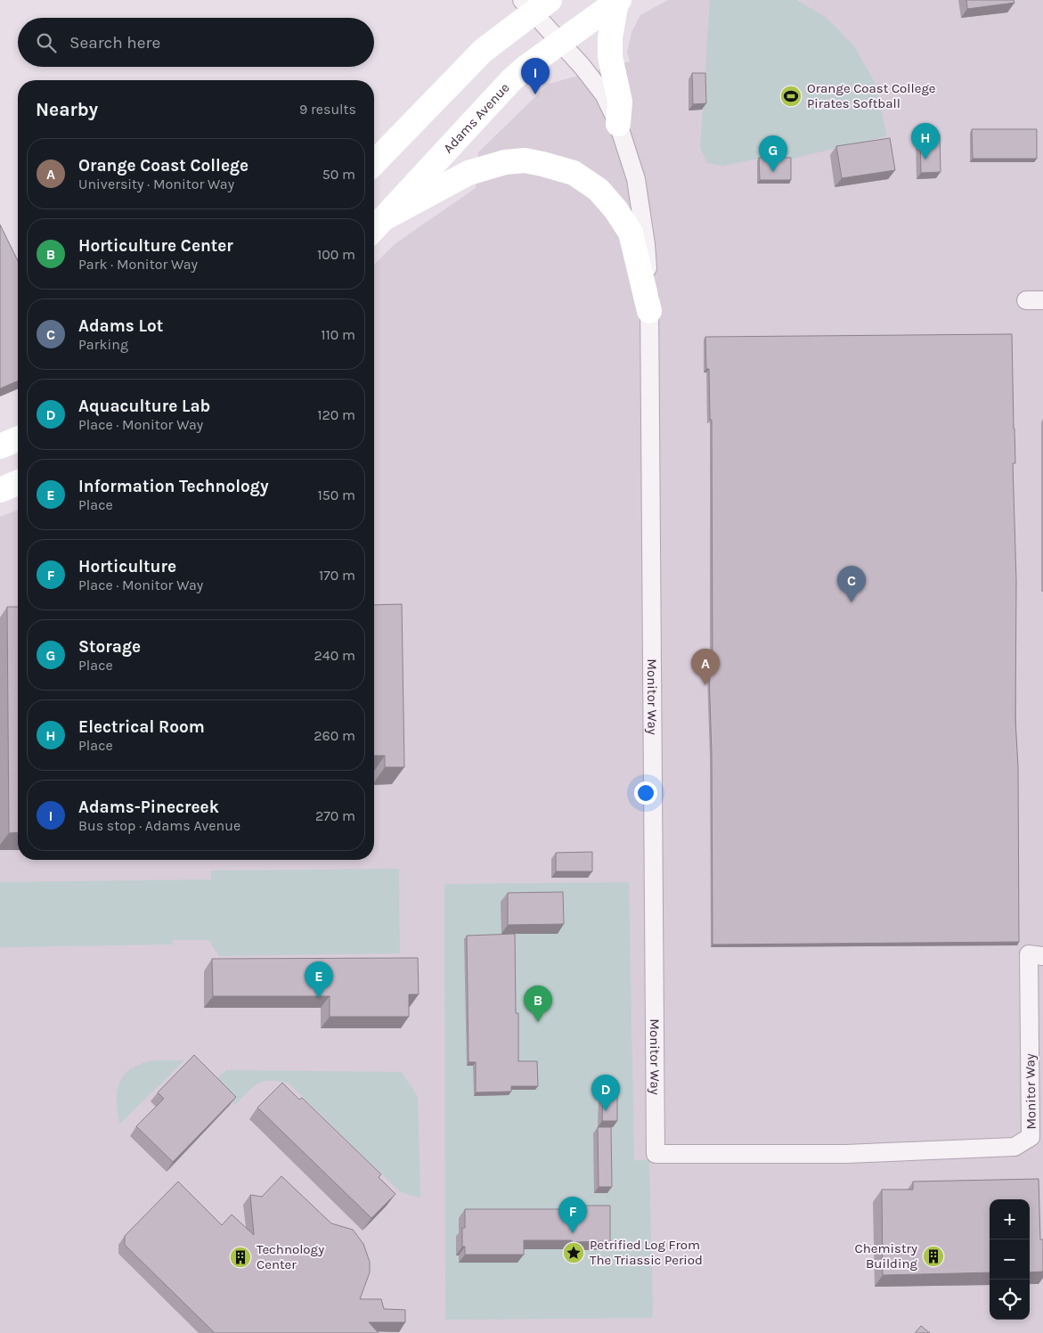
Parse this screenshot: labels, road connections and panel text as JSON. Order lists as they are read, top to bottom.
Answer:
{
  "streets": {
    "main road": ["Adams Avenue"],
    "street": ["Monitor Way"]
  },
  "places": {
    "sports": ["Orange Coast College Pirates Softball"],
    "place": ["Petrified Log From The Triassic Period"],
    "building": ["Chemistry Building", "Technology Center"]
  },
  "page": {
    "search": "Search here",
    "pins": [
      "I",
      "H",
      "G",
      "C",
      "A",
      "E",
      "B",
      "D",
      "F"
    ],
    "heading": ["Nearby", "9 results"],
    "list": [
      {
        "mark": "A",
        "name": "Orange Coast College",
        "note": "University · Monitor Way",
        "value": "50 m"
      },
      {
        "mark": "B",
        "name": "Horticulture Center",
        "note": "Park · Monitor Way",
        "value": "100 m"
      },
      {
        "mark": "C",
        "name": "Adams Lot",
        "note": "Parking",
        "value": "110 m"
      },
      {
        "mark": "D",
        "name": "Aquaculture Lab",
        "note": "Place · Monitor Way",
        "value": "120 m"
      },
      {
        "mark": "E",
        "name": "Information Technology",
        "note": "Place",
        "value": "150 m"
      },
      {
        "mark": "F",
        "name": "Horticulture",
        "note": "Place · Monitor Way",
        "value": "170 m"
      },
      {
        "mark": "G",
        "name": "Storage",
        "note": "Place",
        "value": "240 m"
      },
      {
        "mark": "H",
        "name": "Electrical Room",
        "note": "Place",
        "value": "260 m"
      },
      {
        "mark": "I",
        "name": "Adams-Pinecreek",
        "note": "Bus stop · Adams Avenue",
        "value": "270 m"
      }
    ],
    "map_buttons": ["+", "−"]
  }
}
